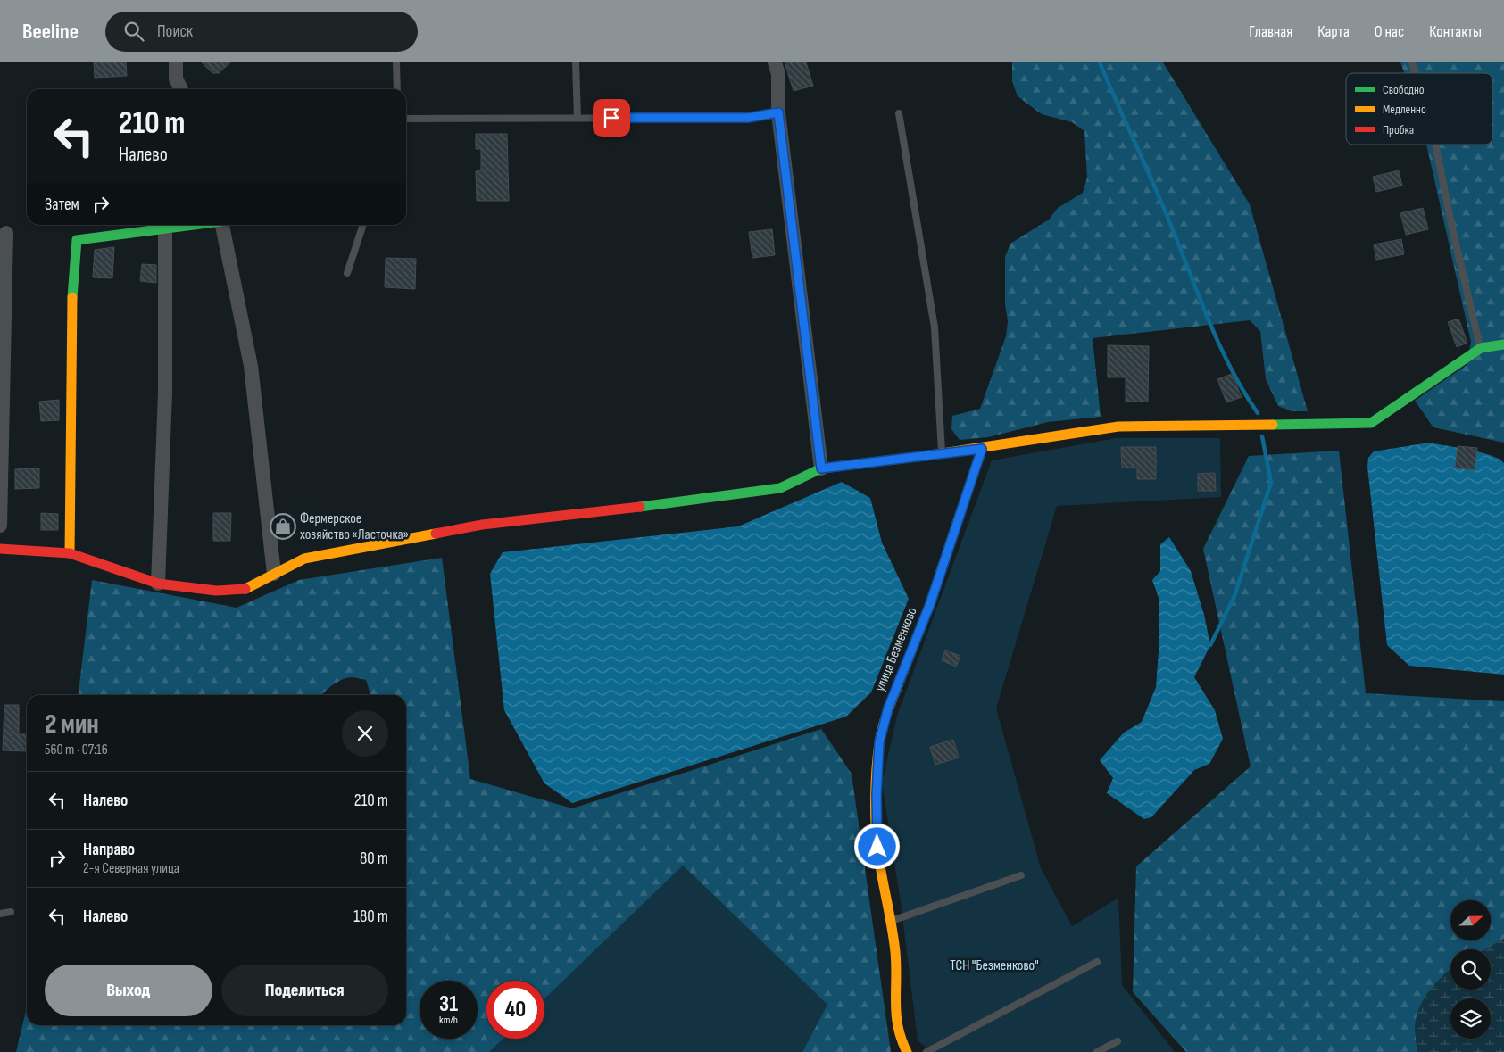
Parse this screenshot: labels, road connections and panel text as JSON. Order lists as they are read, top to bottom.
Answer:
{
  "streets": {
    "street": ["улица Безменково"]
  },
  "parks": ["ТСН \"Безменково\""],
  "places": {
    "shop": ["Фермерское хозяйство «Ласточка»"]
  },
  "legend": ["Свободно", "Медленно", "Пробка"],
  "north": "right",
  "page": {
    "header": "Beeline",
    "search": "Поиск",
    "nav": [
      "Главная",
      "Карта",
      "О нас",
      "Контакты"
    ],
    "turn": ["210 m", "Налево"],
    "then": "Затем",
    "heading": ["2 мин", "560 m · 07:16"],
    "list": [
      {
        "name": "Налево",
        "value": "210 m"
      },
      {
        "name": "Направо",
        "note": "2-я Северная улица",
        "value": "80 m"
      },
      {
        "name": "Налево",
        "value": "180 m"
      }
    ],
    "buttons": ["Выход", "Поделиться"],
    "speed": "31 km/h",
    "limit": "40"
  }
}
